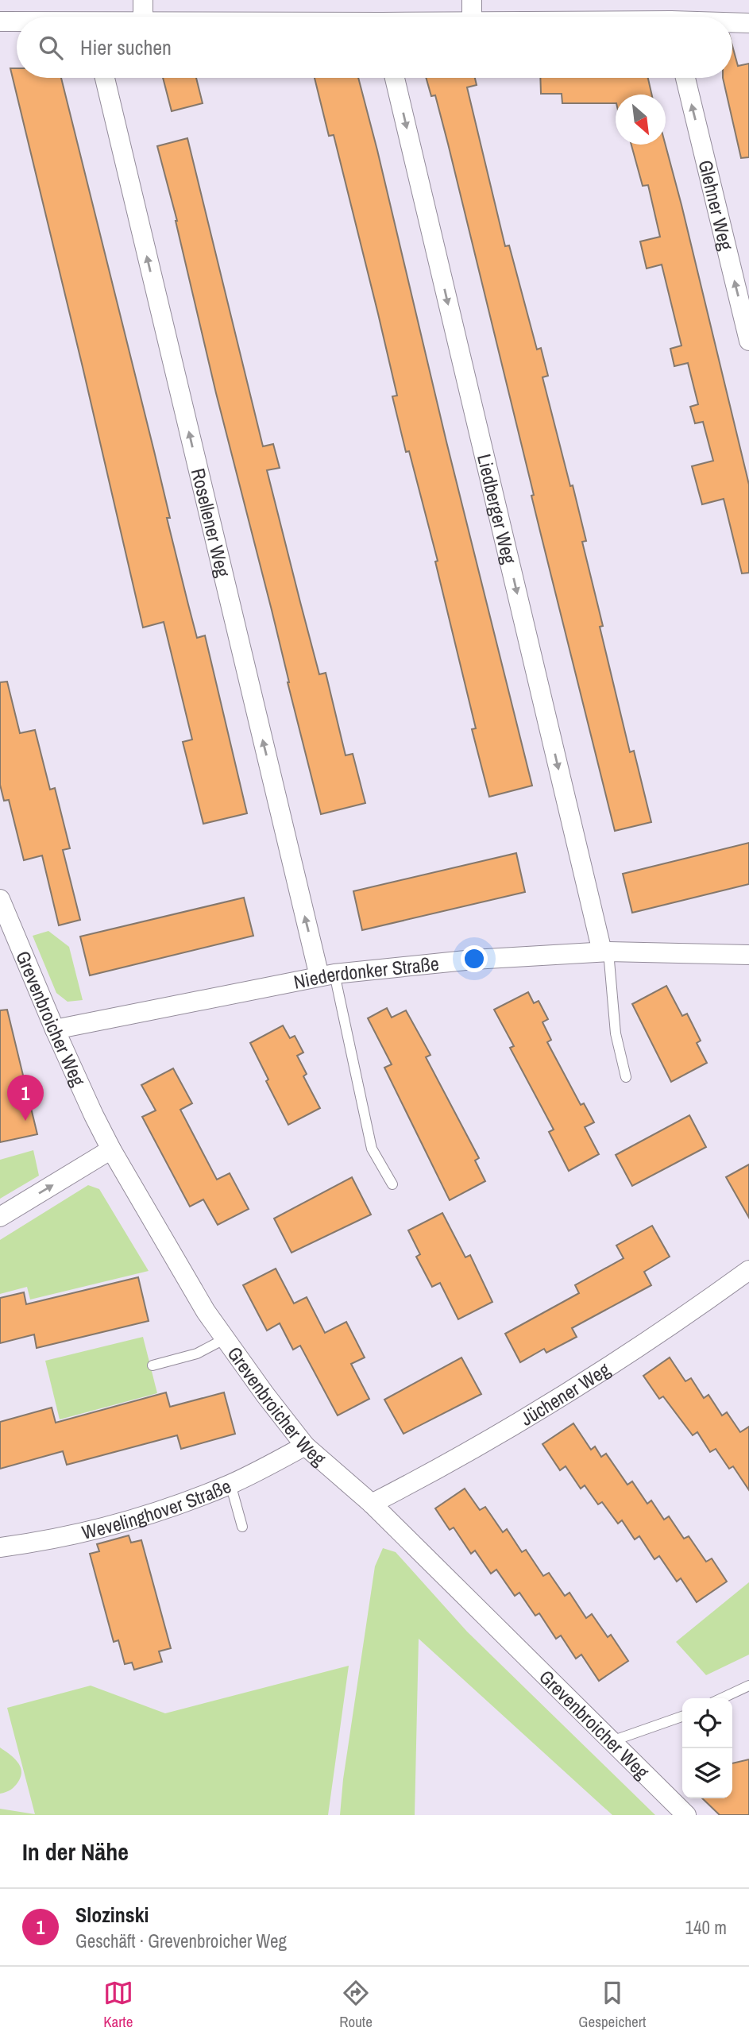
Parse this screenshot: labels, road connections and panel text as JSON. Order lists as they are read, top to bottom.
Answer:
{
  "streets": {
    "street": [
      "Glehner Weg",
      "Liedberger Weg",
      "Rosellener Weg",
      "Niederdonker Straße",
      "Grevenbroicher Weg",
      "Jüchener Weg",
      "Wevelinghover Straße"
    ]
  },
  "crossings": [
    ["Liedberger Weg", "Niederdonker Straße"],
    ["Rosellener Weg", "Niederdonker Straße"],
    ["Niederdonker Straße", "Grevenbroicher Weg"],
    ["Grevenbroicher Weg", "Jüchener Weg"],
    ["Grevenbroicher Weg", "Wevelinghover Straße"]
  ],
  "one_way": ["Glehner Weg", "Liedberger Weg", "Rosellener Weg"],
  "north": "bottom right",
  "page": {
    "search": "Hier suchen",
    "pins": "1",
    "heading": "In der Nähe",
    "list": [
      {
        "mark": "1",
        "name": "Slozinski",
        "note": "Geschäft · Grevenbroicher Weg",
        "value": "140 m"
      }
    ],
    "nav": ["Karte", "Route", "Gespeichert"]
  }
}
